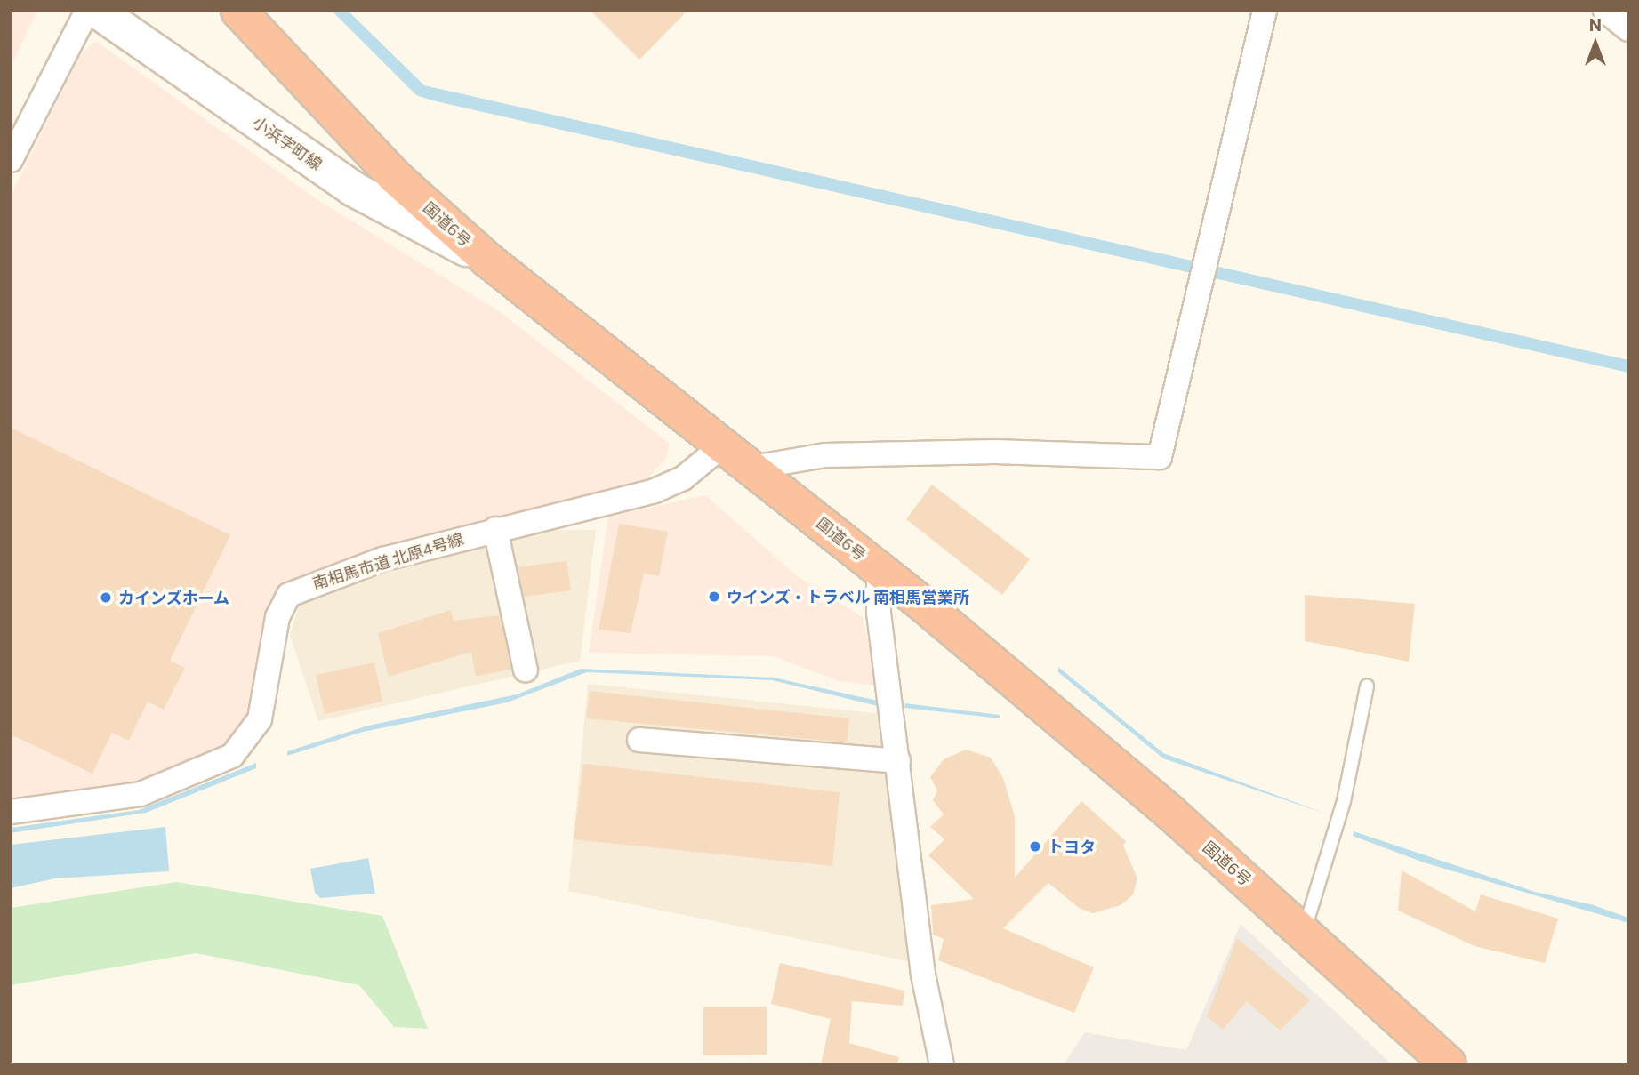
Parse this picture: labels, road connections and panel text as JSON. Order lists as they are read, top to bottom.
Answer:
{
  "streets": {
    "highway": ["国道6号"],
    "main road": ["小浜字町線"],
    "street": ["南相馬市道 北原4号線"]
  },
  "crossings": [
    ["小浜字町線", "国道6号"],
    ["国道6号", "南相馬市道 北原4号線"]
  ],
  "places": ["ウインズ・トラベル 南相馬営業所", "カインズホーム", "トヨタ"],
  "north": "top"
}
